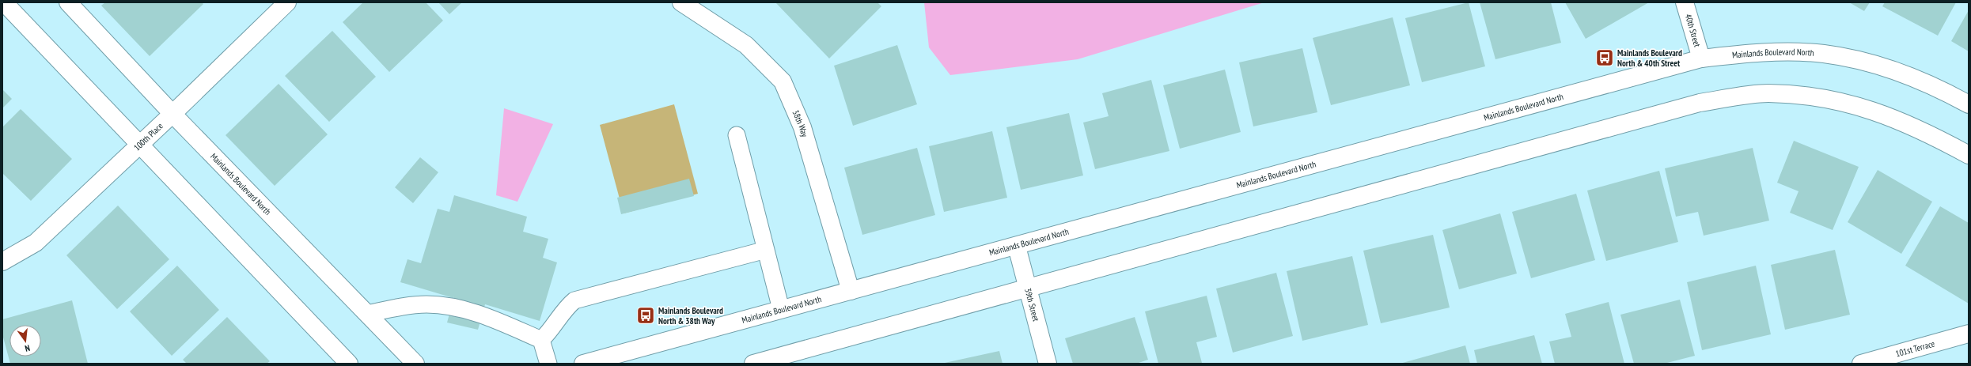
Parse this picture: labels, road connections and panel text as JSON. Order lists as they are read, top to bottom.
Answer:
{
  "streets": {
    "street": [
      "40th Street",
      "Mainlands Boulevard North",
      "38th Way",
      "100th Place",
      "39th Street",
      "101st Terrace"
    ]
  },
  "crossings": [
    ["40th Street", "Mainlands Boulevard North"],
    ["Mainlands Boulevard North", "38th Way"],
    ["Mainlands Boulevard North", "100th Place"],
    ["Mainlands Boulevard North", "39th Street"]
  ],
  "places": {
    "bus stop": ["Mainlands Boulevard North & 40th Street", "Mainlands Boulevard North & 38th Way"]
  },
  "north": "bottom"
}
